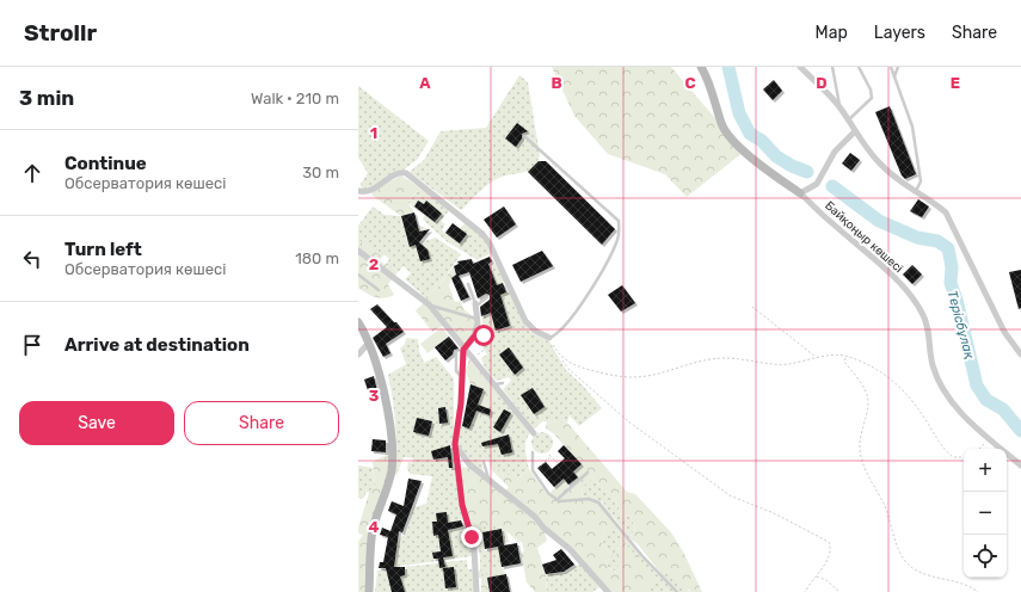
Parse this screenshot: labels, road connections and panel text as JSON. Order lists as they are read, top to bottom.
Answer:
{
  "streets": {
    "street": ["Байқоңыр көшесі"]
  },
  "water": ["Терісбұлақ"],
  "page": {
    "header": "Strollr",
    "nav": ["Map", "Layers", "Share"],
    "heading": ["3 min", "Walk · 210 m"],
    "list": [
      ["Continue", "Обсерватория көшесі", "30 m"],
      ["Turn left", "Обсерватория көшесі", "180 m"],
      "Arrive at destination"
    ],
    "buttons": ["Save", "Share"],
    "map_buttons": ["+", "−"]
  },
  "grid": {
    "columns": [
      "A",
      "B",
      "C",
      "D",
      "E"
    ],
    "rows": [
      "1",
      "2",
      "3",
      "4"
    ]
  }
}
